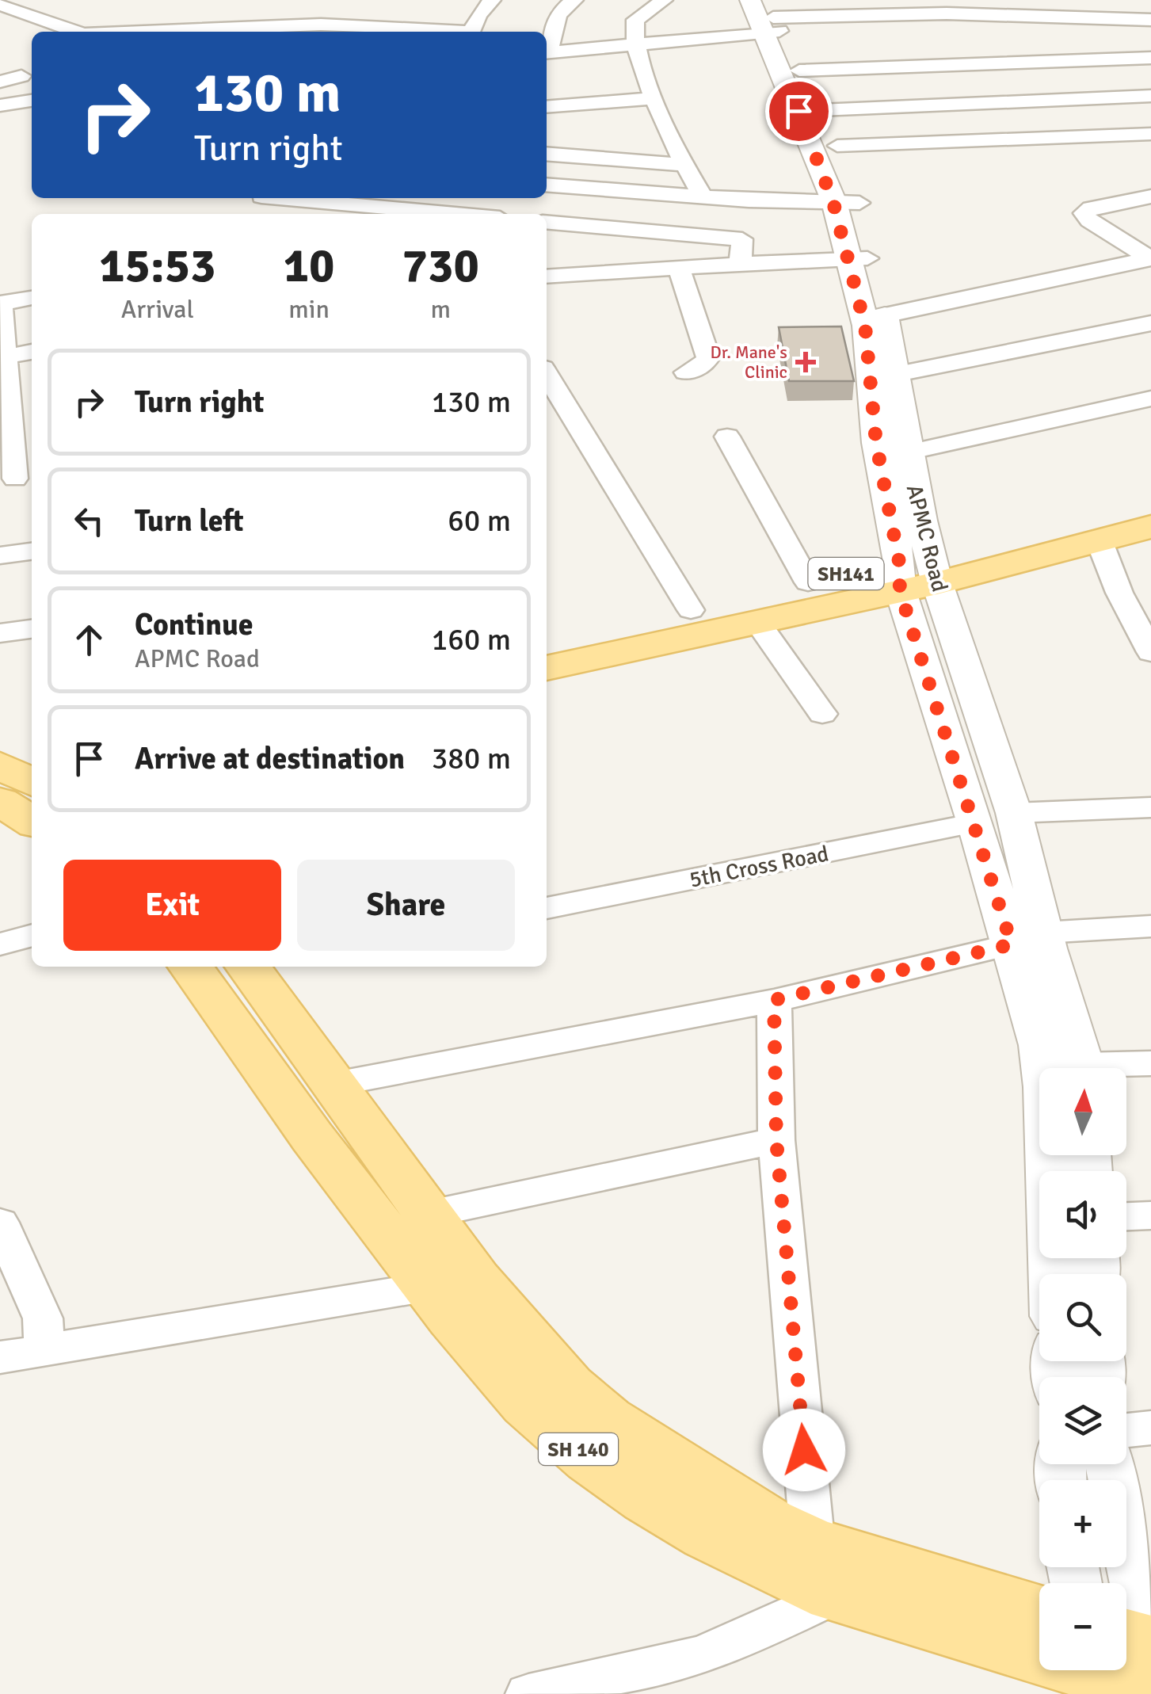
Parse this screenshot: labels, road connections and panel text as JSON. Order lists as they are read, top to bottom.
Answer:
{
  "streets": {
    "main road": ["SH141", "SH 140"],
    "street": ["APMC Road", "5th Cross Road"]
  },
  "crossings": [
    ["APMC Road", "SH141"]
  ],
  "places": {
    "health": ["Dr. Mane's Clinic"]
  },
  "north": "top",
  "page": {
    "turn": ["130 m", "Turn right"],
    "eta": [
      "15:53",
      "Arrival",
      "10",
      "min",
      "730",
      "m"
    ],
    "list": [
      {
        "name": "Turn right",
        "value": "130 m"
      },
      {
        "name": "Turn left",
        "value": "60 m"
      },
      {
        "name": "Continue",
        "note": "APMC Road",
        "value": "160 m"
      },
      {
        "name": "Arrive at destination",
        "value": "380 m"
      }
    ],
    "buttons": ["Exit", "Share"],
    "map_buttons": ["+", "−"]
  }
}
